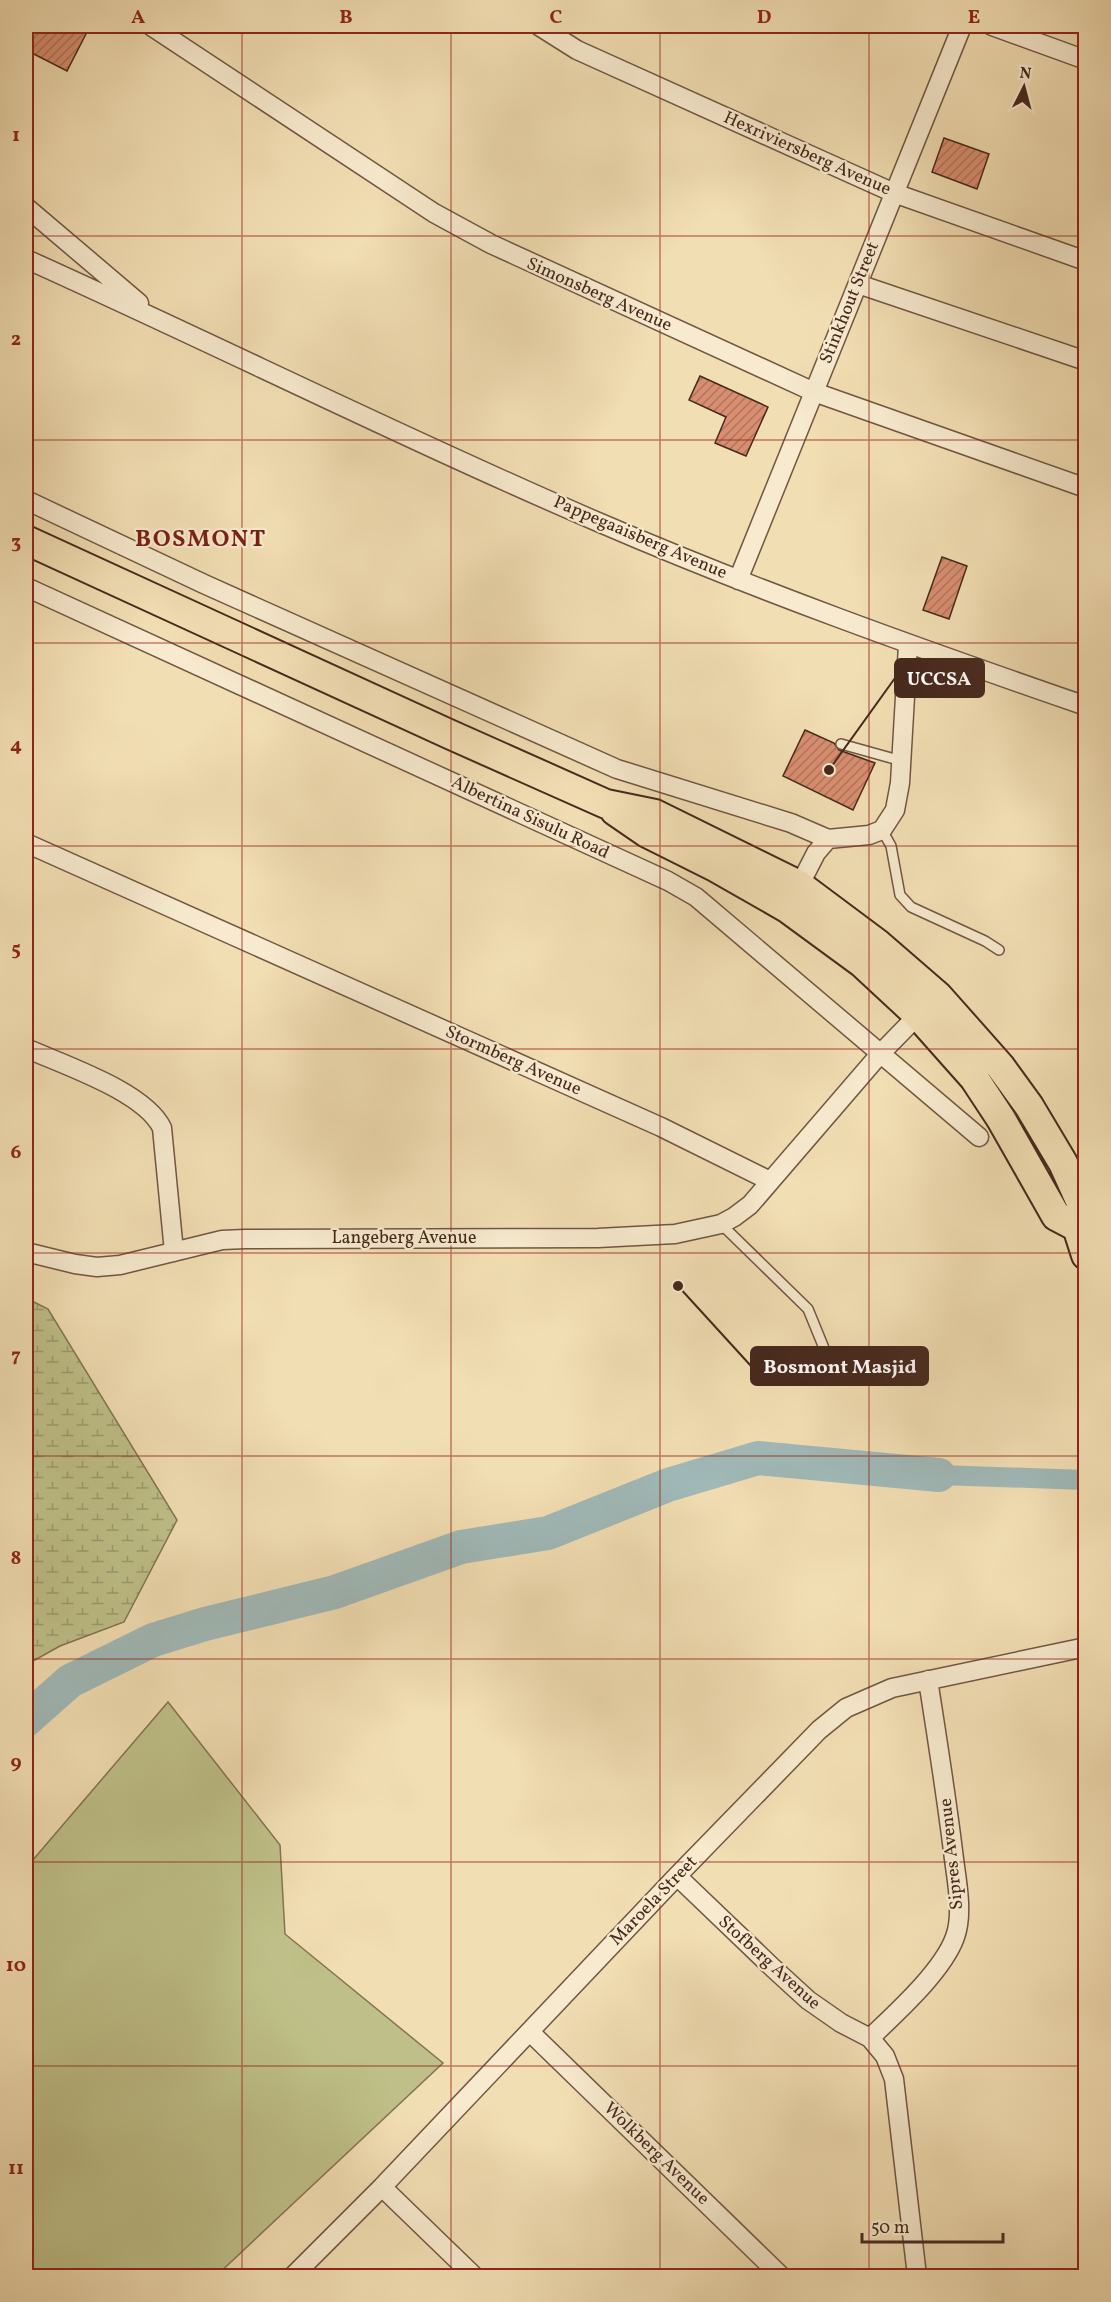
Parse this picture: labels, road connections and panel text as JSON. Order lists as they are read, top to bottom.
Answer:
{
  "streets": {
    "street": [
      "Hexriviersberg Avenue",
      "Simonsberg Avenue",
      "Stinkhout Street",
      "Pappegaaisberg Avenue",
      "Albertina Sisulu Road",
      "Stormberg Avenue",
      "Langeberg Avenue",
      "Sipres Avenue",
      "Maroela Street",
      "Stofberg Avenue",
      "Wolkberg Avenue"
    ]
  },
  "crossings": [
    ["Hexriviersberg Avenue", "Stinkhout Street"],
    ["Simonsberg Avenue", "Stinkhout Street"],
    ["Stinkhout Street", "Pappegaaisberg Avenue"],
    ["Stormberg Avenue", "Langeberg Avenue"],
    ["Sipres Avenue", "Maroela Street"],
    ["Sipres Avenue", "Stofberg Avenue"],
    ["Maroela Street", "Stofberg Avenue"],
    ["Maroela Street", "Wolkberg Avenue"]
  ],
  "districts": ["BOSMONT"],
  "places": ["UCCSA", "Bosmont Masjid"],
  "scale_bar": "50 m",
  "north": "top",
  "grid": {
    "columns": [
      "A",
      "B",
      "C",
      "D",
      "E"
    ],
    "rows": [
      "1",
      "2",
      "3",
      "4",
      "5",
      "6",
      "7",
      "8",
      "9",
      "10",
      "11"
    ]
  }
}
